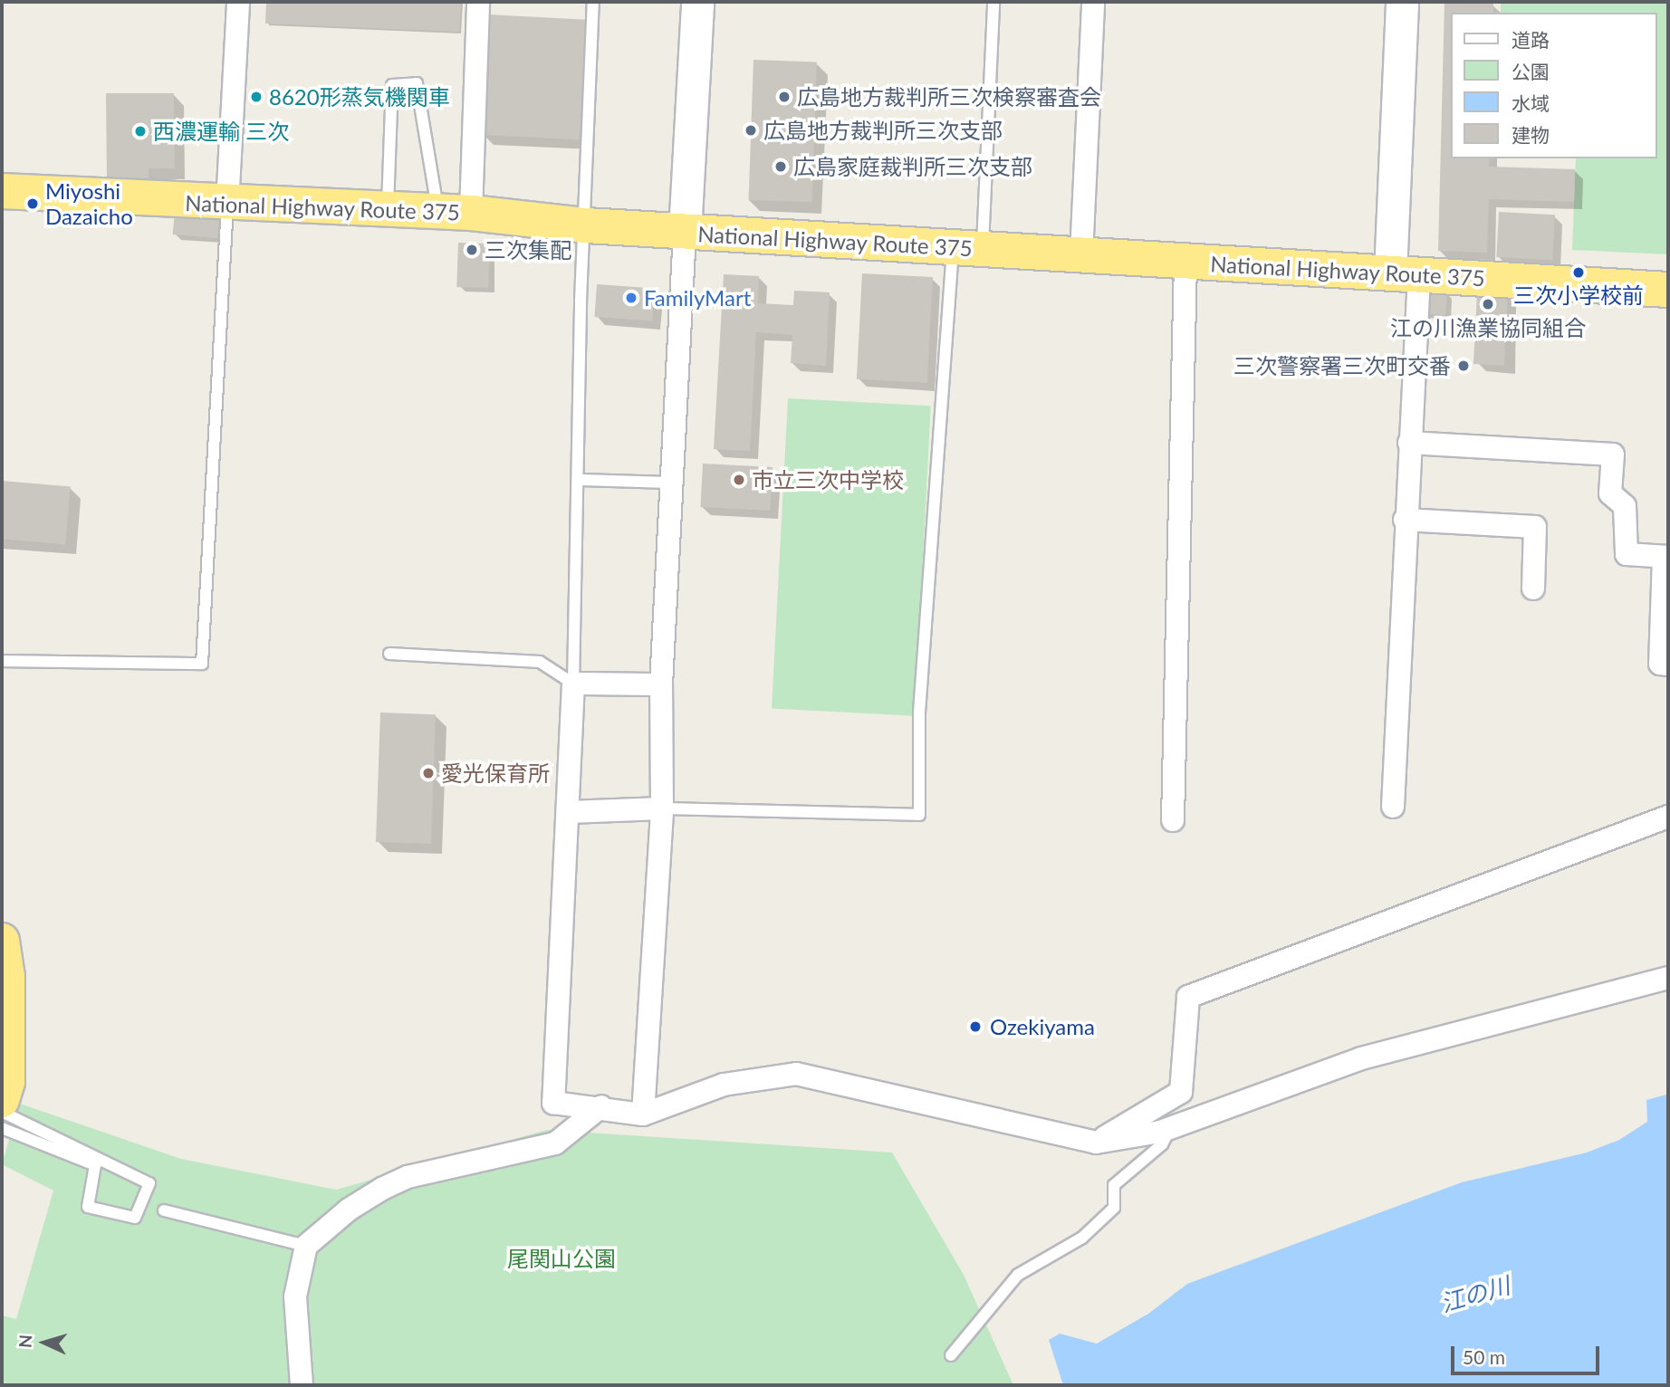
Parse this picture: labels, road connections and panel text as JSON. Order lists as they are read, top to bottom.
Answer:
{
  "streets": {
    "highway": ["National Highway Route 375"]
  },
  "water": ["江の川"],
  "parks": ["尾関山公園"],
  "places": [
    "8620形蒸気機関車",
    "広島地方裁判所三次検察審査会",
    "広島地方裁判所三次支部",
    "西濃運輸 三次",
    "広島家庭裁判所三次支部",
    "Miyoshi Dazaicho",
    "三次集配",
    "三次小学校前",
    "FamilyMart",
    "江の川漁業協同組合",
    "三次警察署三次町交番",
    "市立三次中学校",
    "愛光保育所",
    "Ozekiyama"
  ],
  "legend": [
    "道路",
    "公園",
    "水域",
    "建物"
  ],
  "scale_bar": "50 m",
  "north": "left"
}
